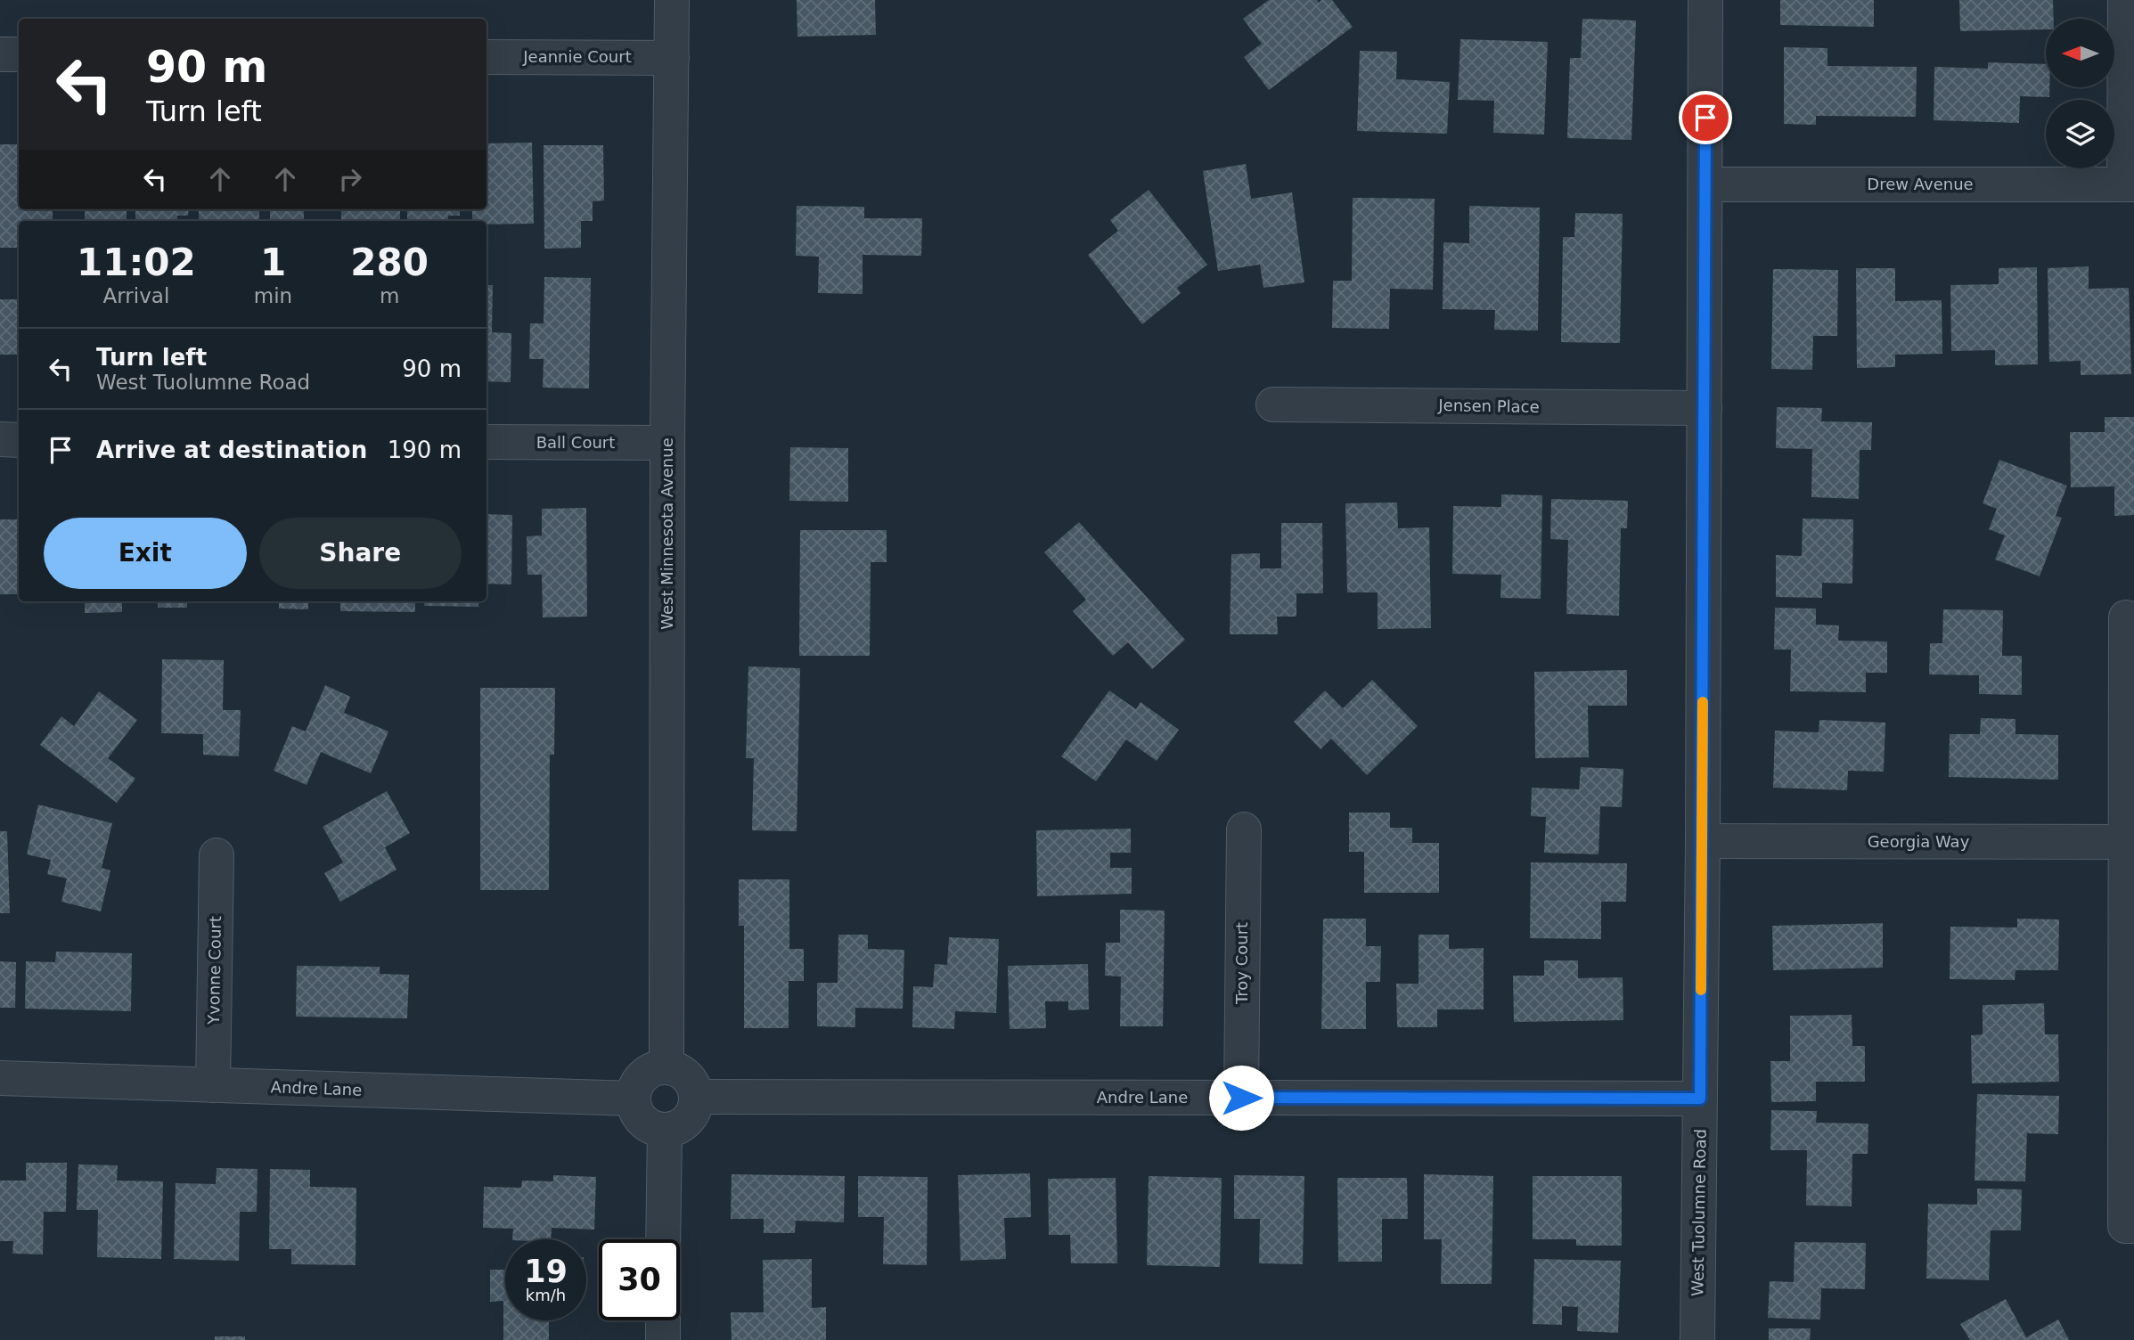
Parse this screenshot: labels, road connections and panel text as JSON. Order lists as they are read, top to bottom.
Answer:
{
  "streets": {
    "street": [
      "Jeannie Court",
      "Drew Avenue",
      "Jensen Place",
      "Ball Court",
      "West Minnesota Avenue",
      "Georgia Way",
      "Troy Court",
      "Yvonne Court",
      "Andre Lane",
      "West Tuolumne Road"
    ]
  },
  "crossings": [
    ["Jeannie Court", "West Minnesota Avenue"],
    ["Drew Avenue", "West Tuolumne Road"],
    ["Jensen Place", "West Tuolumne Road"],
    ["Ball Court", "West Minnesota Avenue"],
    ["West Minnesota Avenue", "Andre Lane"],
    ["Georgia Way", "West Tuolumne Road"],
    ["Troy Court", "Andre Lane"],
    ["Yvonne Court", "Andre Lane"],
    ["Andre Lane", "West Tuolumne Road"]
  ],
  "north": "left",
  "page": {
    "turn": ["90 m", "Turn left"],
    "eta": [
      "11:02",
      "Arrival",
      "1",
      "min",
      "280",
      "m"
    ],
    "list": [
      {
        "name": "Turn left",
        "note": "West Tuolumne Road",
        "value": "90 m"
      },
      {
        "name": "Arrive at destination",
        "value": "190 m"
      }
    ],
    "buttons": ["Exit", "Share"],
    "speed": "19 km/h",
    "limit": "30"
  }
}
